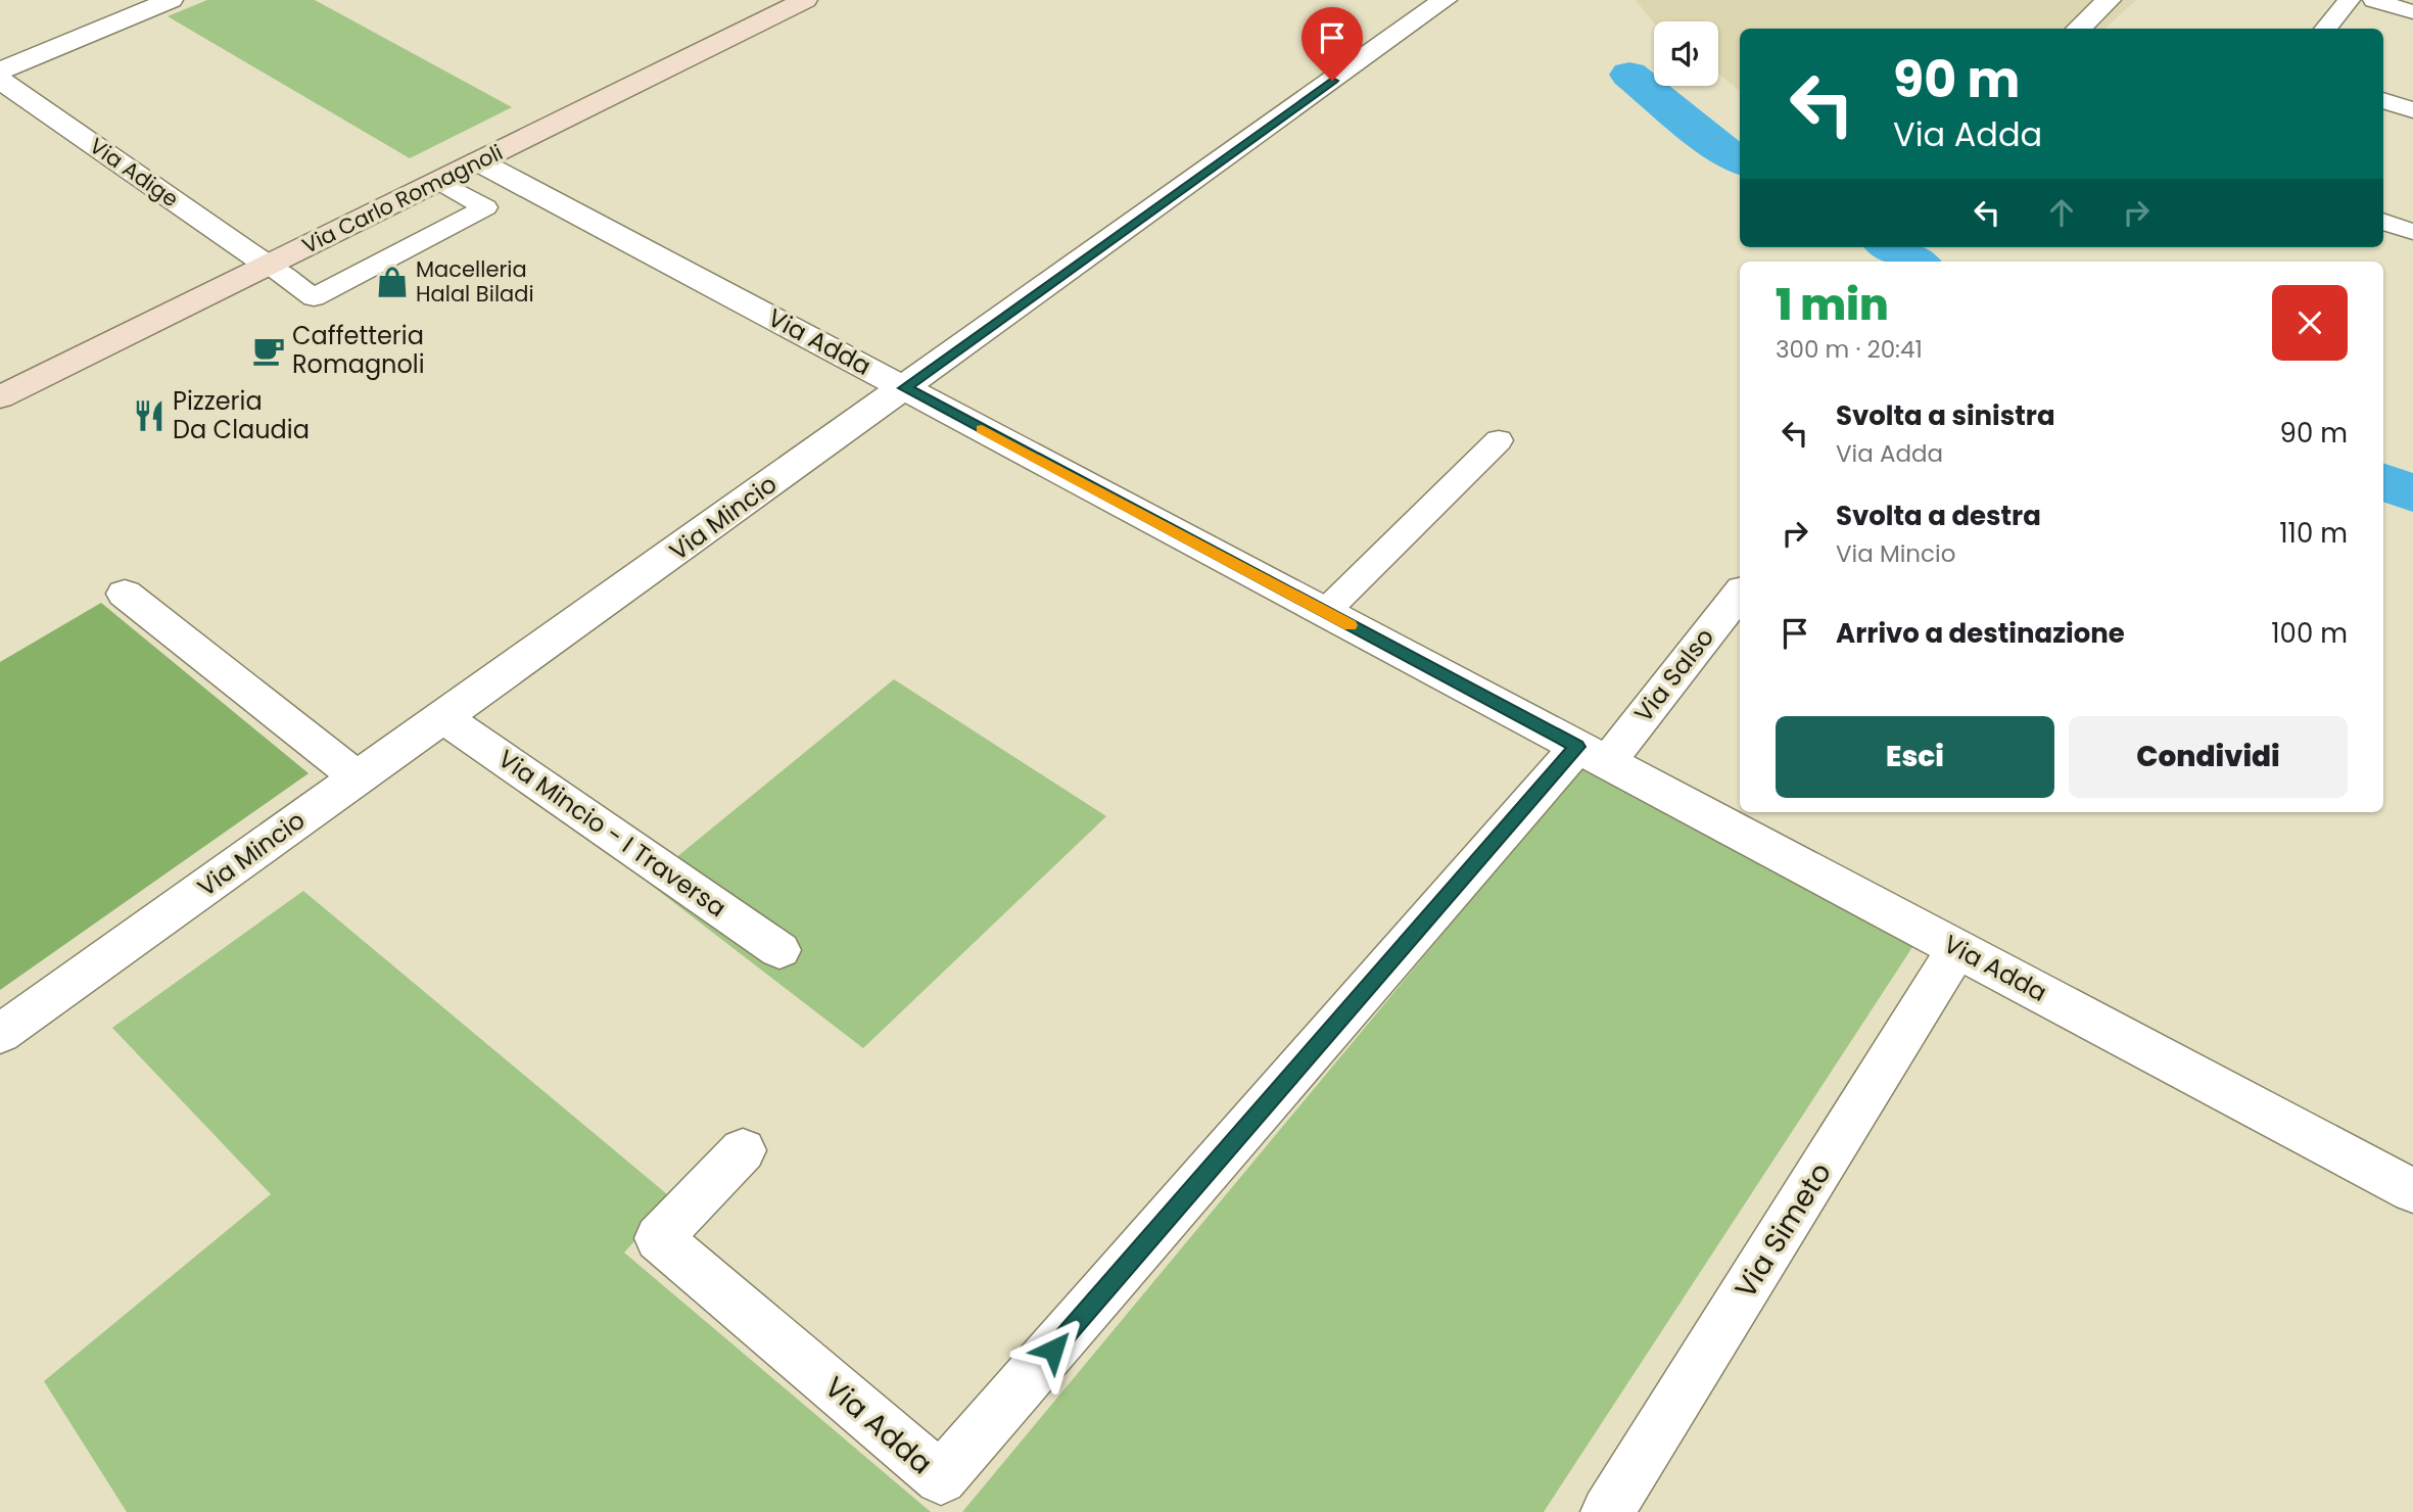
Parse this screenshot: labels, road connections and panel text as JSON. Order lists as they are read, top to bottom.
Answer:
{
  "streets": {
    "main road": ["Via Carlo Romagnoli"],
    "street": [
      "Via Adige",
      "Via Adda",
      "Via Mincio",
      "Via Salso",
      "Via Mincio - I Traversa",
      "Via Simeto"
    ]
  },
  "crossings": [
    ["Via Adige", "Via Carlo Romagnoli"],
    ["Via Carlo Romagnoli", "Via Adda"],
    ["Via Adda", "Via Mincio"],
    ["Via Adda", "Via Salso"],
    ["Via Adda", "Via Simeto"],
    ["Via Mincio", "Via Mincio - I Traversa"]
  ],
  "places": {
    "shop": ["Macelleria Halal Biladi"],
    "cafe": ["Caffetteria Romagnoli"],
    "restaurant": ["Pizzeria Da Claudia"]
  },
  "page": {
    "turn": ["90 m", "Via Adda"],
    "heading": ["1 min", "300 m · 20:41"],
    "list": [
      {
        "name": "Svolta a sinistra",
        "note": "Via Adda",
        "value": "90 m"
      },
      {
        "name": "Svolta a destra",
        "note": "Via Mincio",
        "value": "110 m"
      },
      {
        "name": "Arrivo a destinazione",
        "value": "100 m"
      }
    ],
    "buttons": ["Esci", "Condividi"]
  }
}
